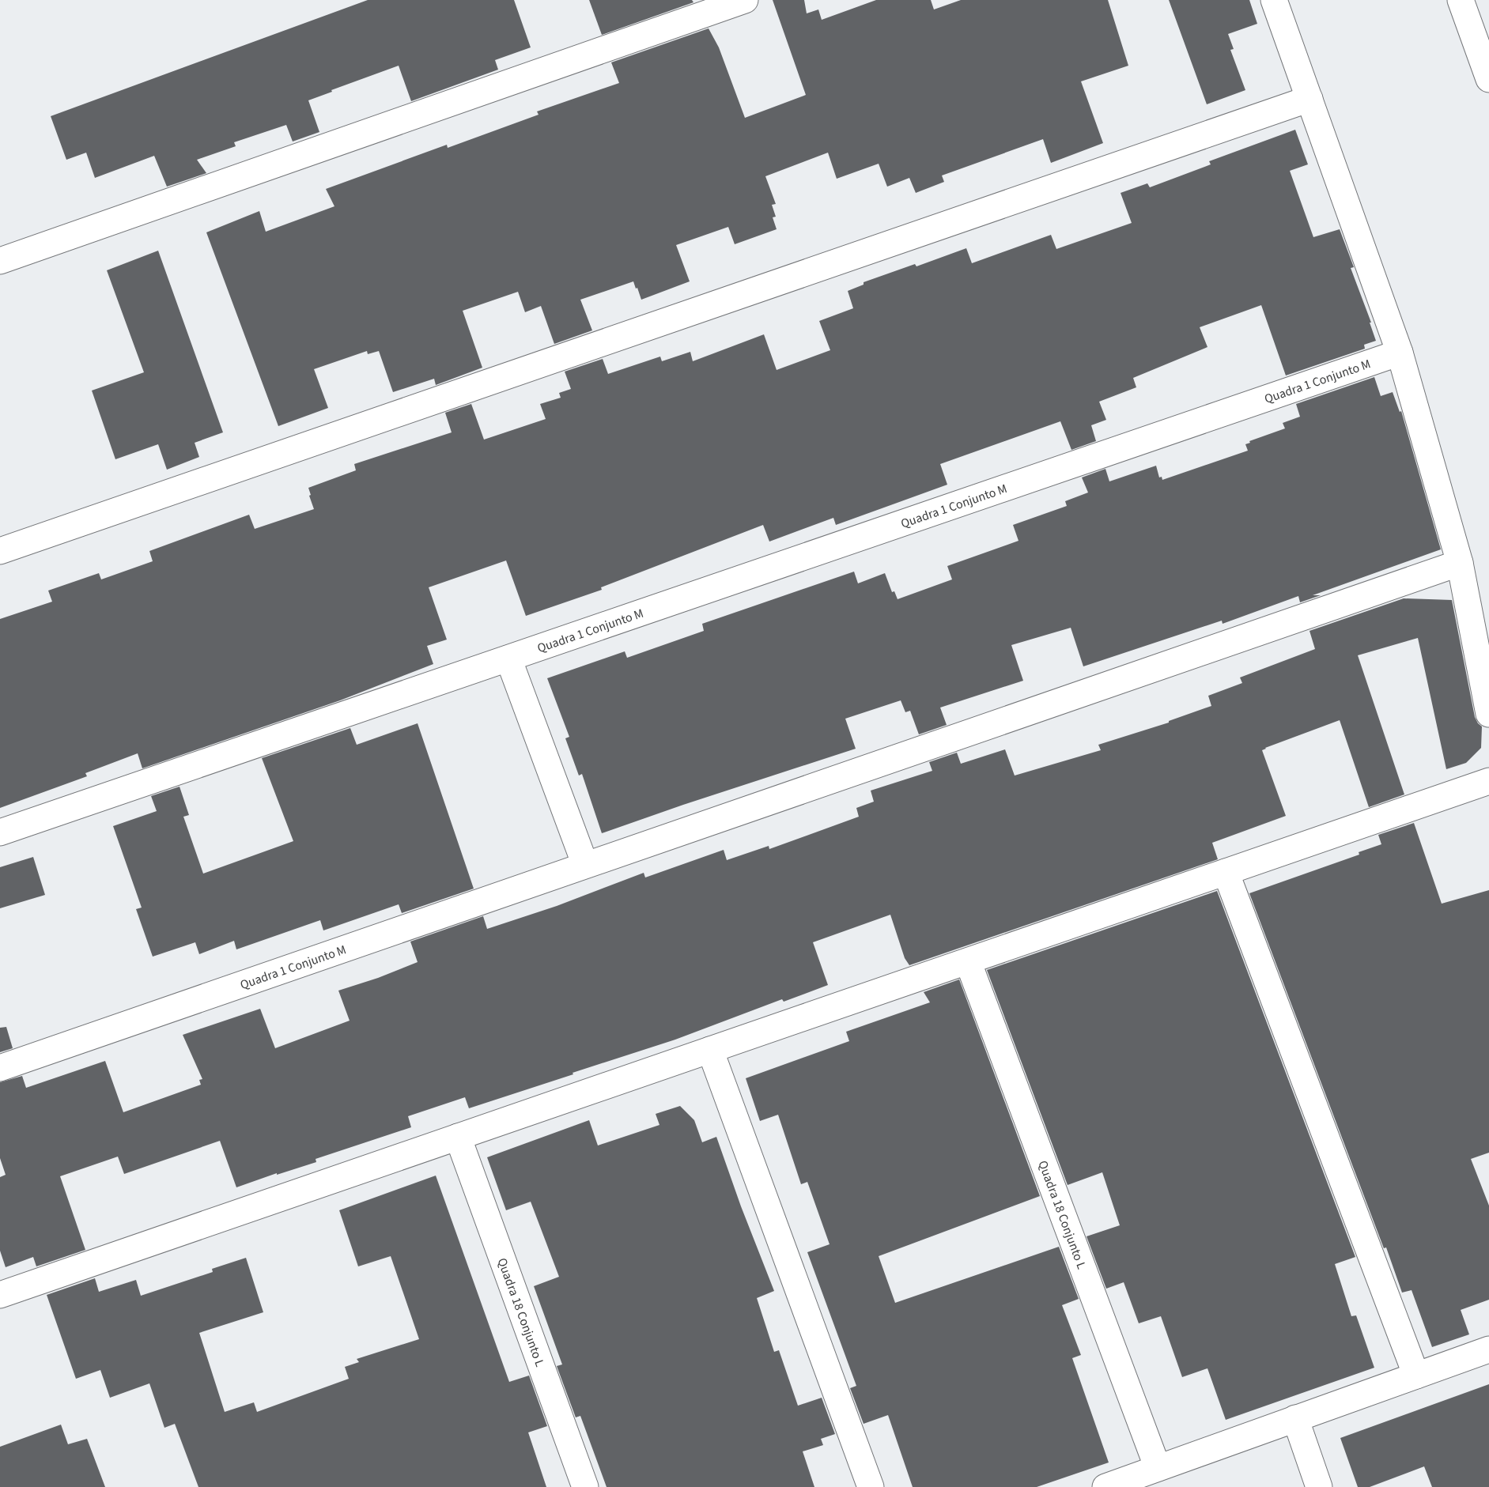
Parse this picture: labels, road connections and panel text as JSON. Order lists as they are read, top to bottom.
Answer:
{
  "streets": {
    "street": ["Quadra 1 Conjunto M", "Quadra 18 Conjunto L"]
  }
}
